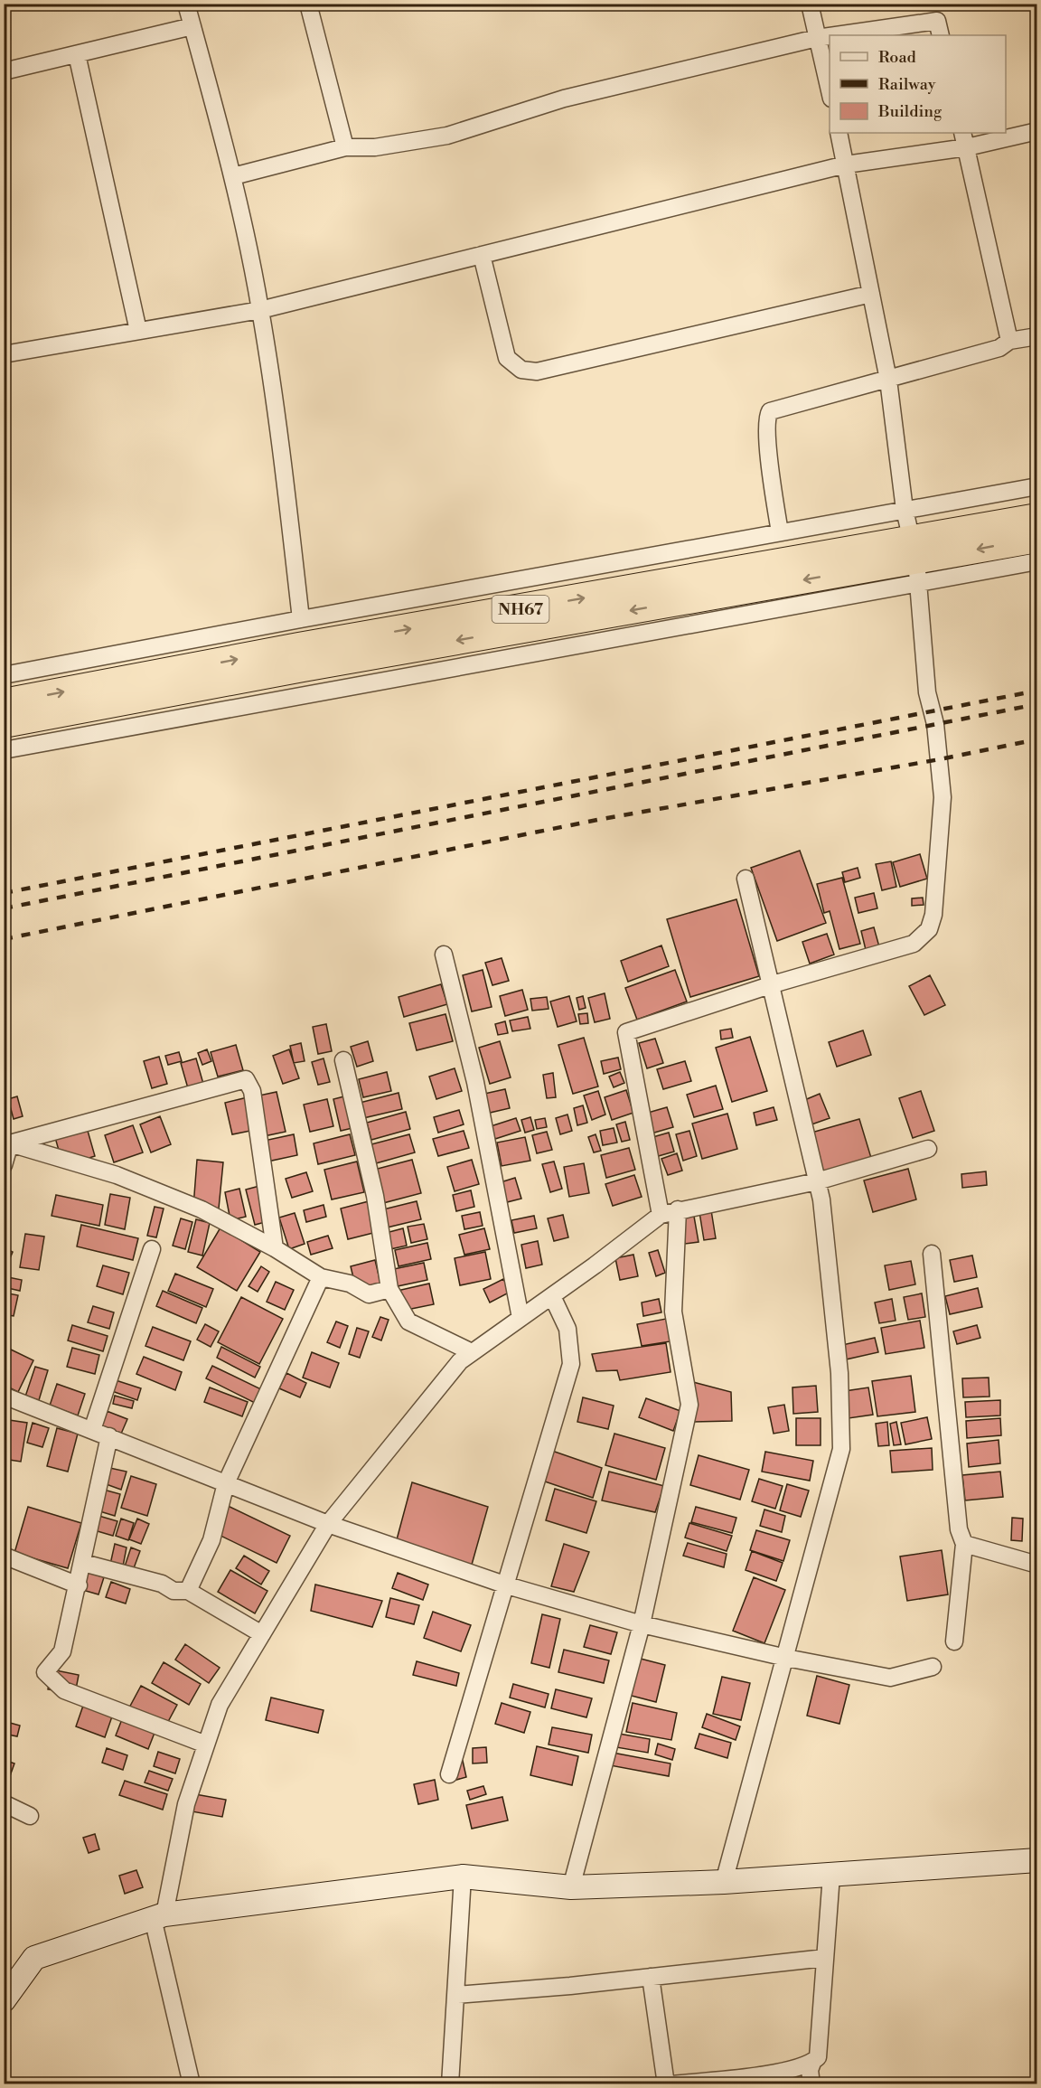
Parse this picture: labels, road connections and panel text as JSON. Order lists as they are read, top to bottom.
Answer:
{
  "streets": {
    "highway": ["NH67"]
  },
  "legend": ["Road", "Railway", "Building"]
}
